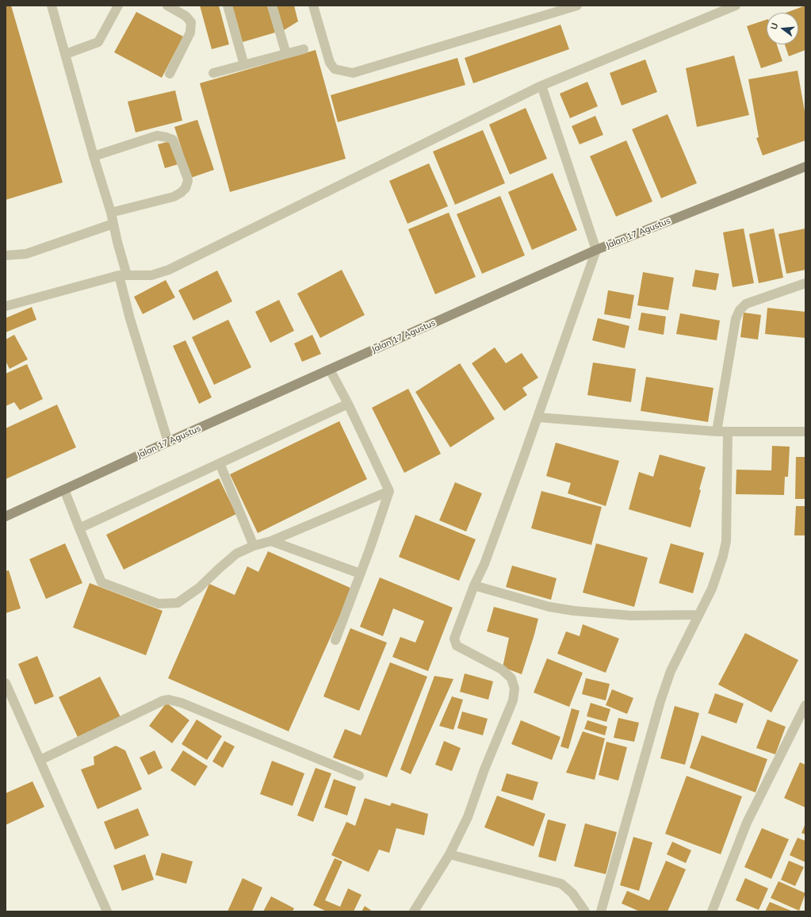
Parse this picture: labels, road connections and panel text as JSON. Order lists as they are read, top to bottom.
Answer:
{
  "streets": {
    "street": ["Jalan 17 Agustus"]
  },
  "north": "left"
}
